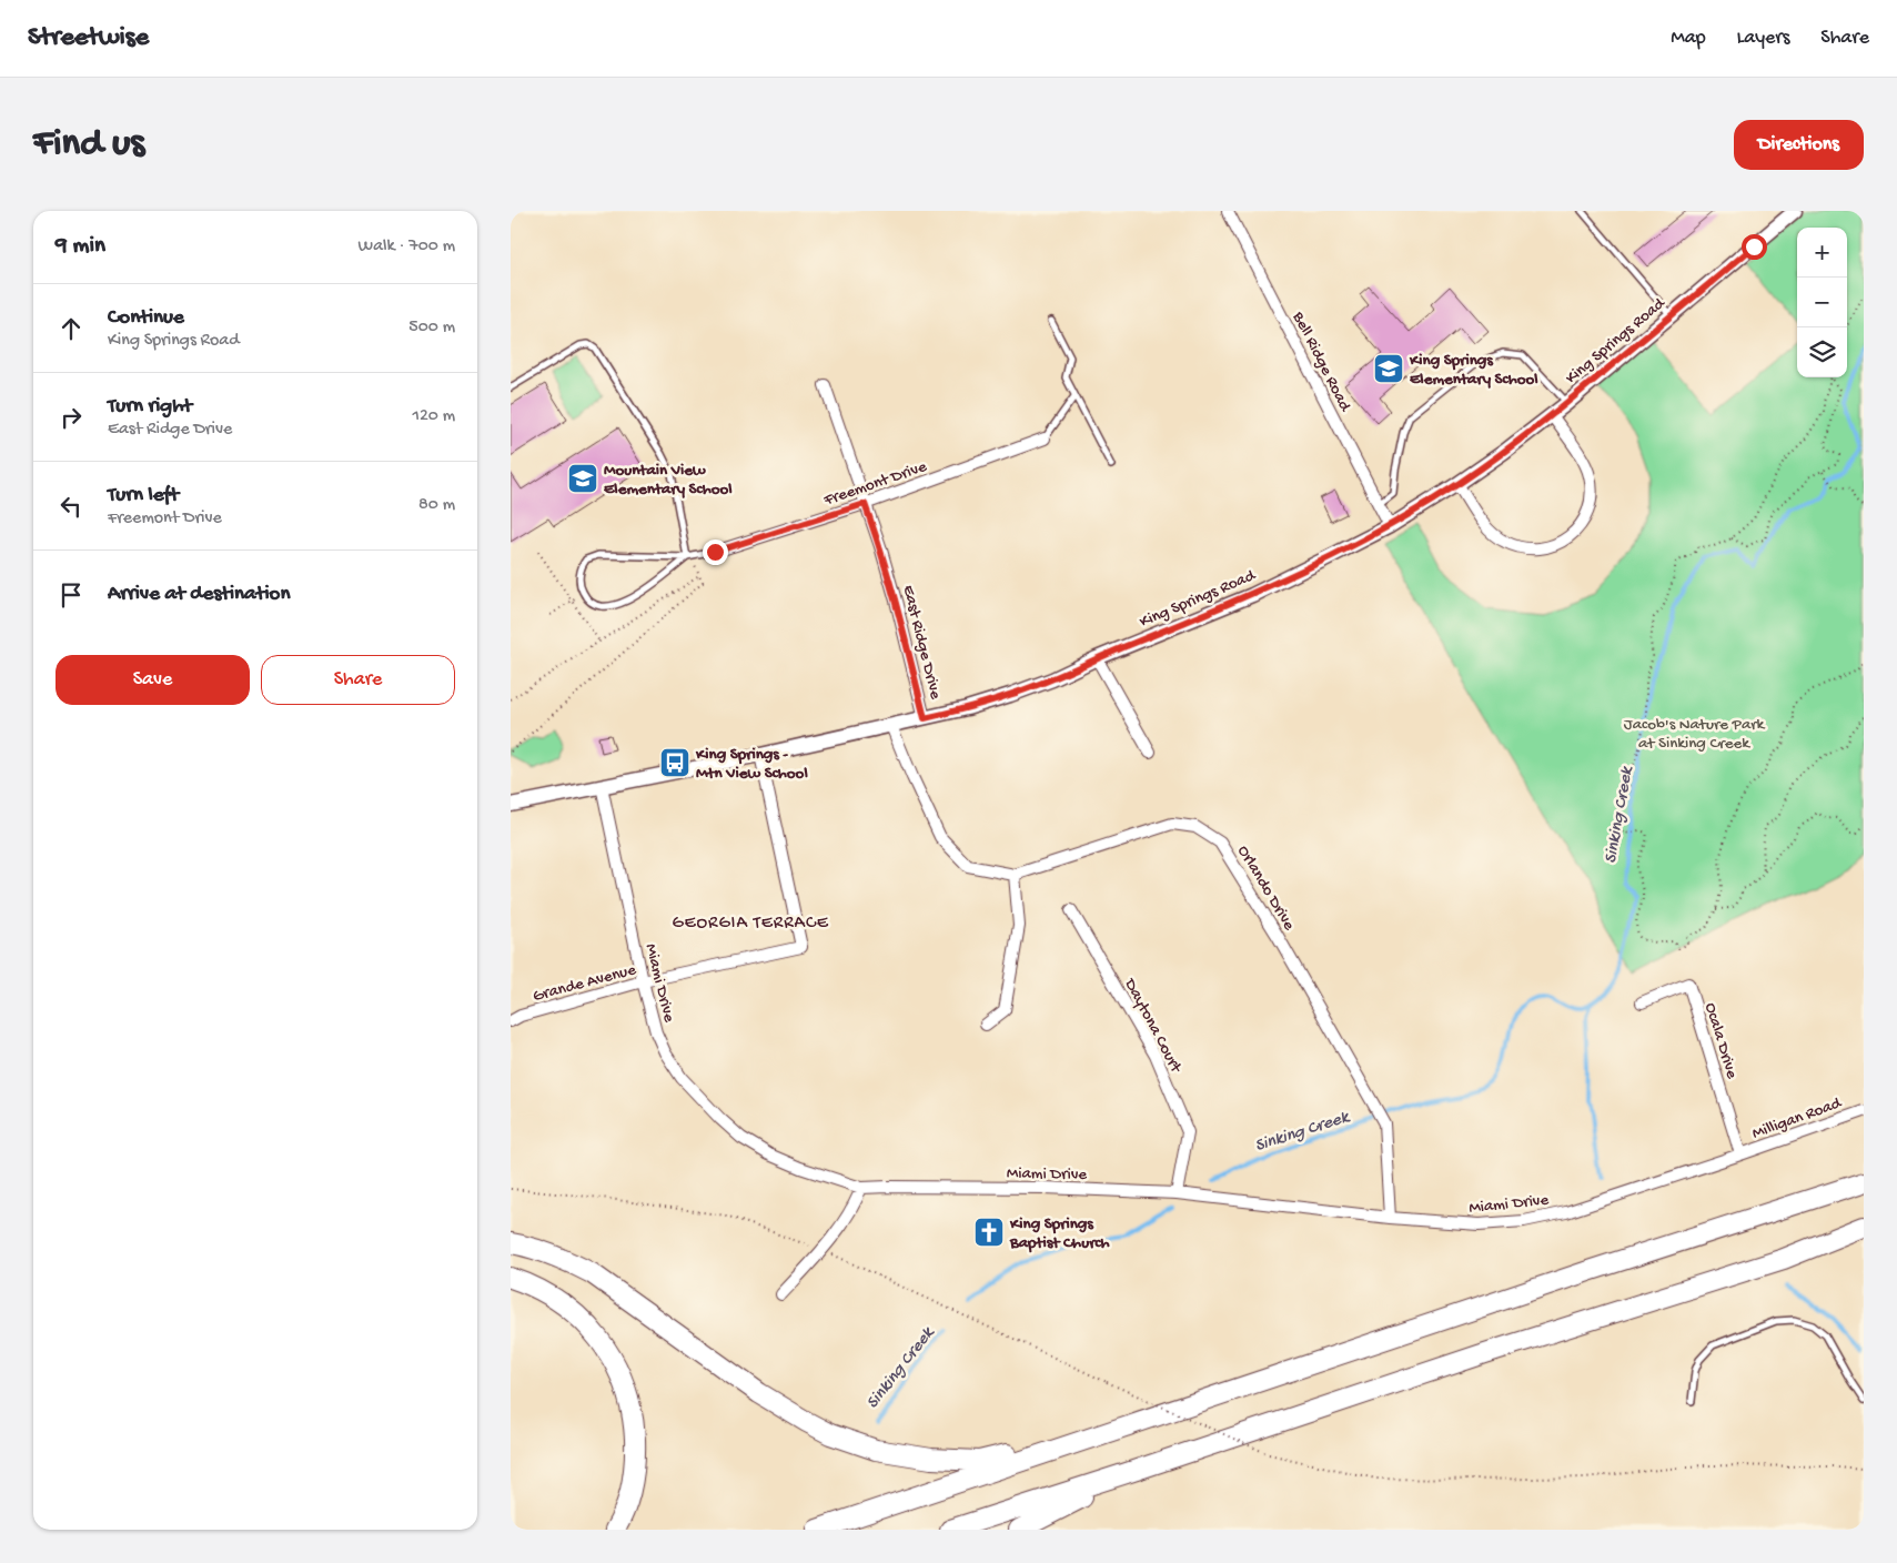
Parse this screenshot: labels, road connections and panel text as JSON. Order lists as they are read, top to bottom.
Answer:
{
  "streets": {
    "street": [
      "King Springs Road",
      "Bell Ridge Road",
      "Freemont Drive",
      "East Ridge Drive",
      "Orlando Drive",
      "Grande Avenue",
      "Miami Drive",
      "Daytona Court",
      "Ocala Drive",
      "Milligan Road"
    ]
  },
  "crossings": [
    ["King Springs Road", "Bell Ridge Road"],
    ["King Springs Road", "East Ridge Drive"],
    ["King Springs Road", "Orlando Drive"],
    ["King Springs Road", "Grande Avenue"],
    ["King Springs Road", "Miami Drive"],
    ["Freemont Drive", "East Ridge Drive"],
    ["Orlando Drive", "Miami Drive"],
    ["Grande Avenue", "Miami Drive"],
    ["Miami Drive", "Daytona Court"],
    ["Miami Drive", "Ocala Drive"],
    ["Miami Drive", "Milligan Road"],
    ["Ocala Drive", "Milligan Road"]
  ],
  "districts": ["GEORGIA TERRACE"],
  "water": ["Sinking Creek"],
  "parks": ["Jacob's Nature Park at Sinking Creek"],
  "places": {
    "school or university": ["King Springs Elementary School", "Mountain View Elementary School"],
    "bus stop": ["King Springs - Mtn View School"],
    "church": ["King Springs Baptist Church"]
  },
  "page": {
    "header": "Streetwise",
    "nav": ["Map", "Layers", "Share"],
    "buttons": [
      "Directions",
      ["Save", "Share"]
    ],
    "title": "Find us",
    "heading": ["9 min", "Walk · 700 m"],
    "map_buttons": ["+", "−"],
    "list": [
      ["Continue", "King Springs Road", "500 m"],
      ["Turn right", "East Ridge Drive", "120 m"],
      ["Turn left", "Freemont Drive", "80 m"],
      "Arrive at destination"
    ]
  }
}
